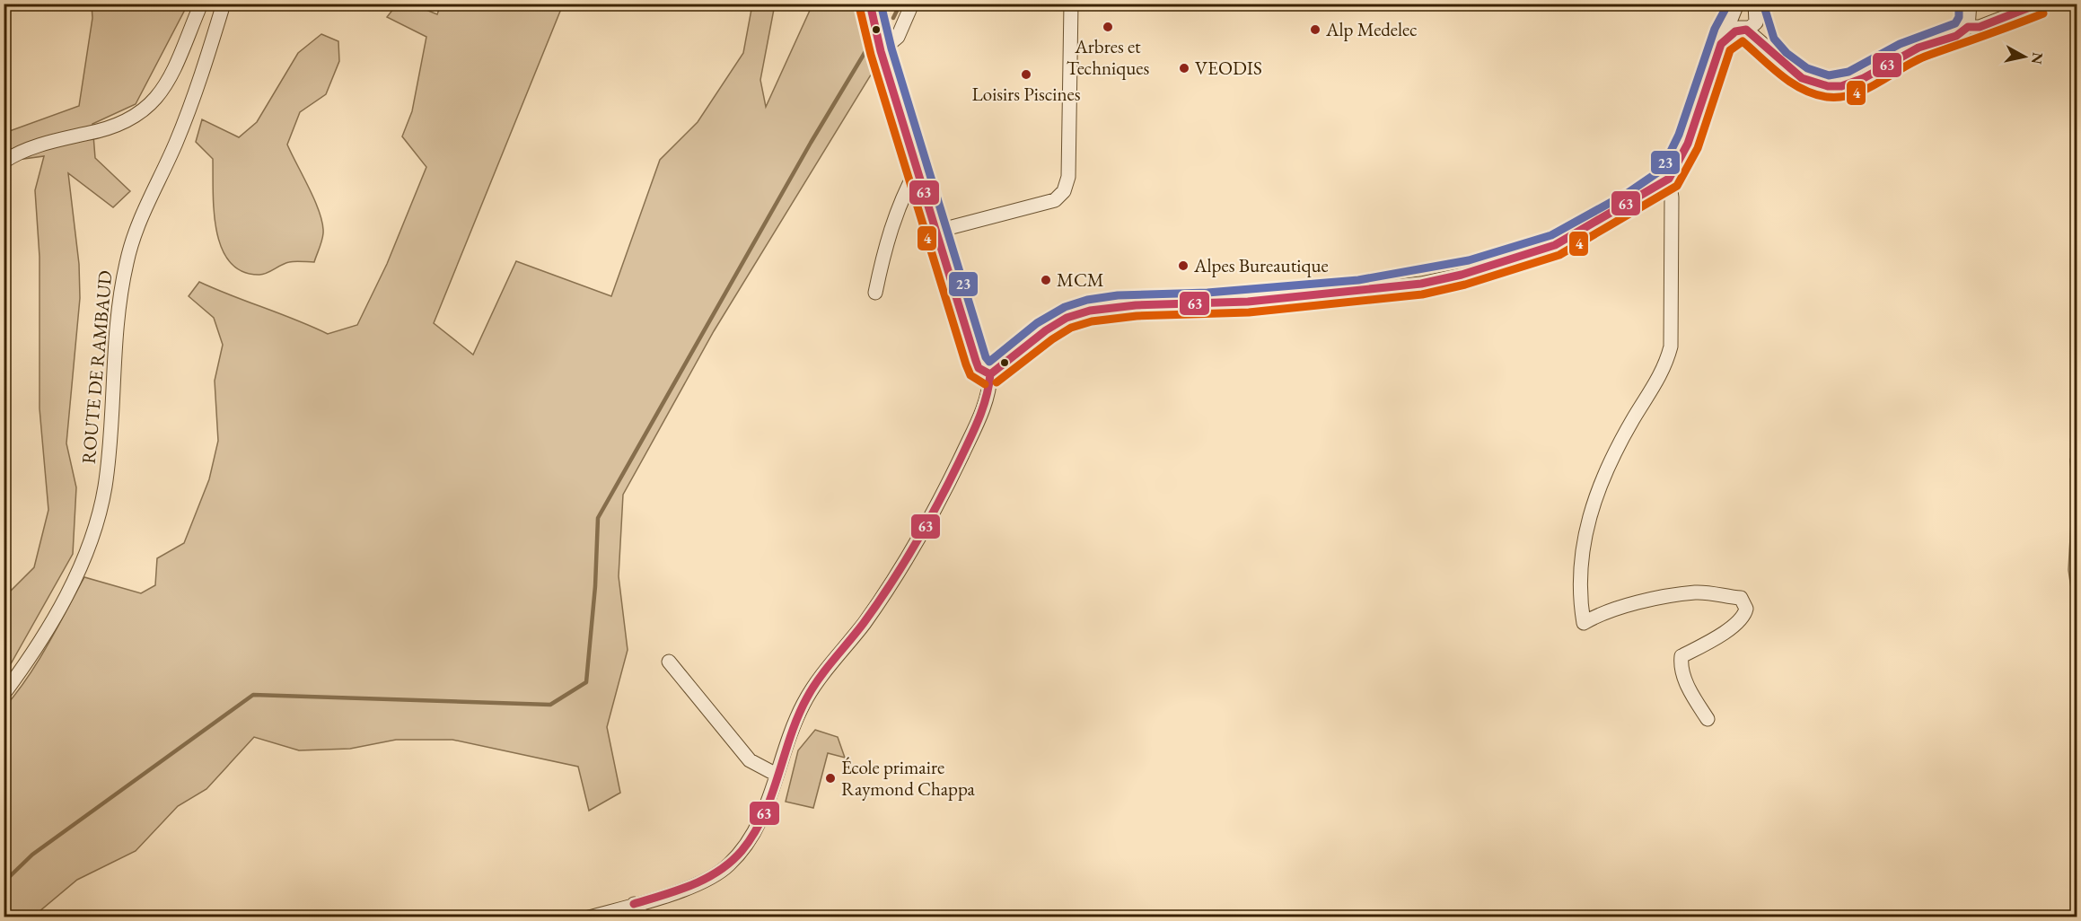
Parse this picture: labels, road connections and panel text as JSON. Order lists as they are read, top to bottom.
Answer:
{
  "streets": {
    "street": ["ROUTE DE RAMBAUD"]
  },
  "places": [
    "Arbres et Techniques",
    "Alp Medelec",
    "VEODIS",
    "Loisirs Piscines",
    "Alpes Bureautique",
    "MCM",
    "École primaire Raymond Chappa"
  ],
  "lines": ["transit line 63", "transit line 23", "transit line 4"],
  "north": "right"
}
